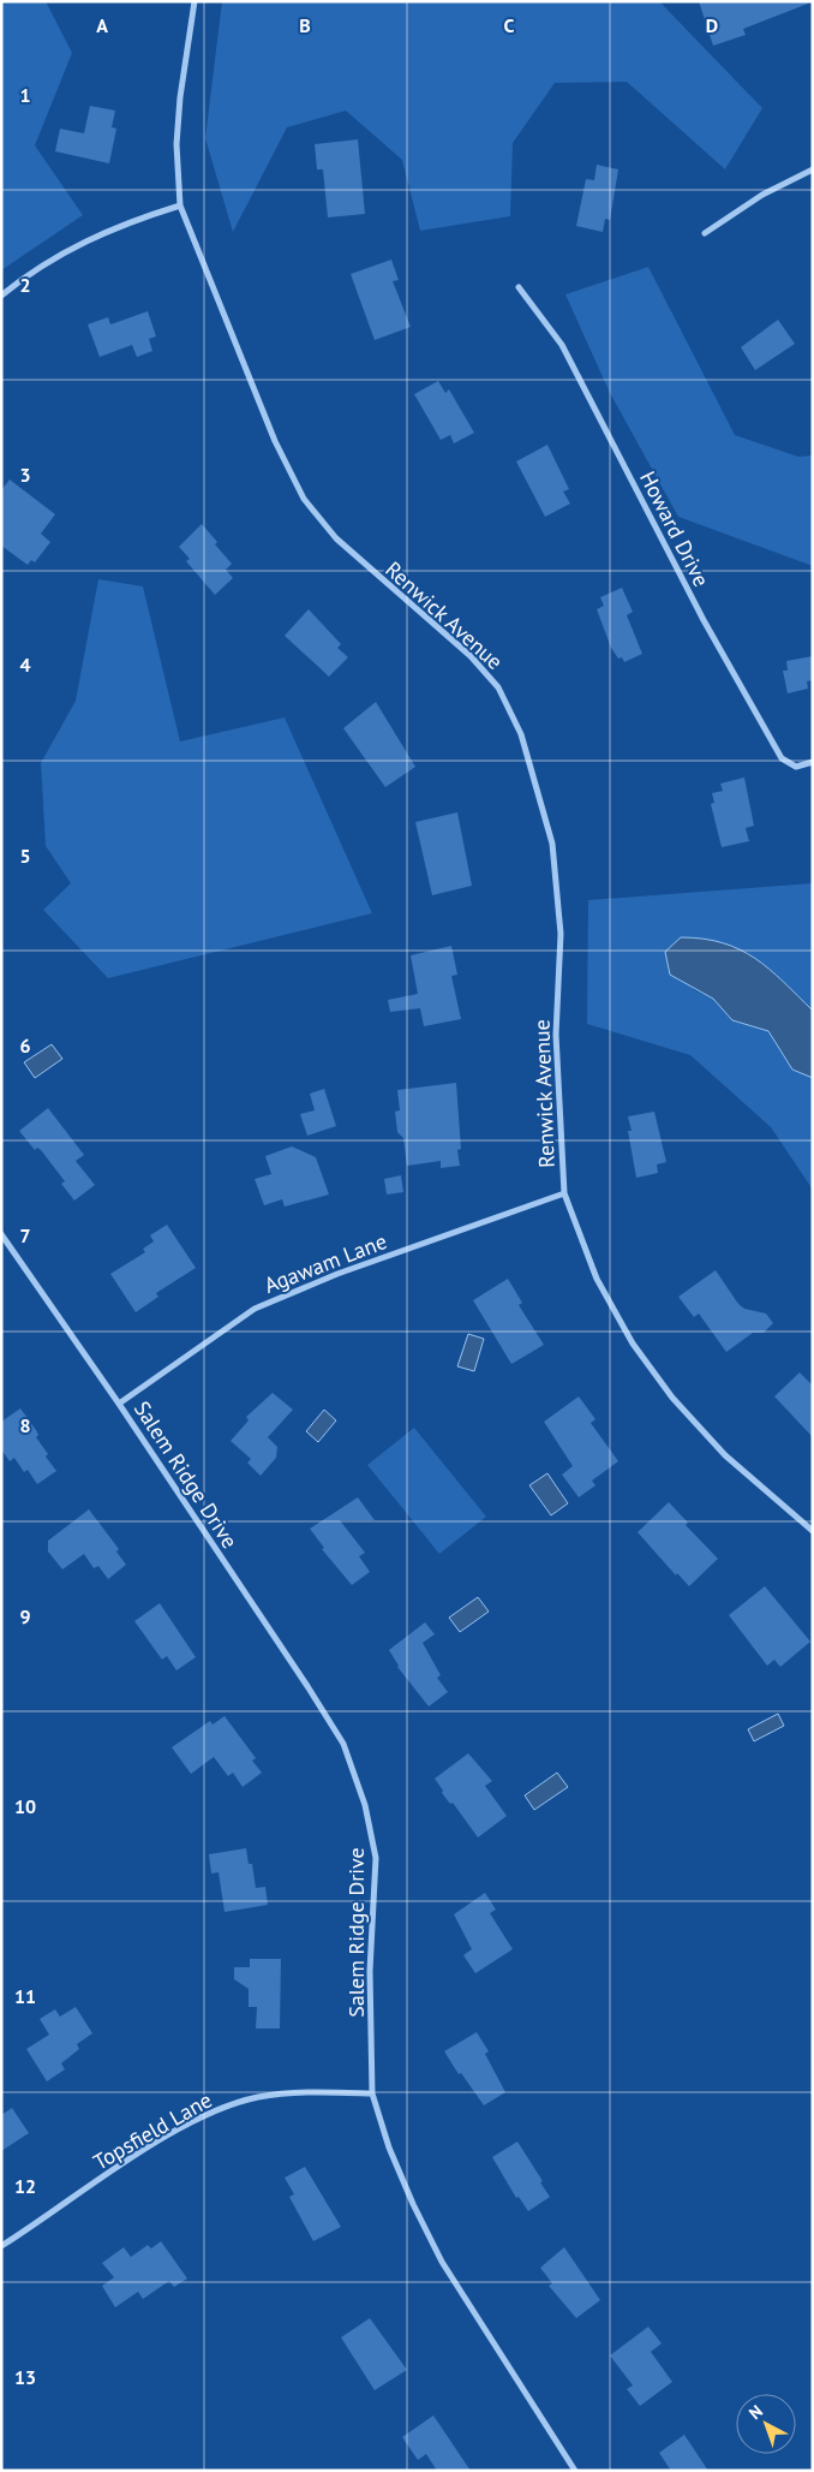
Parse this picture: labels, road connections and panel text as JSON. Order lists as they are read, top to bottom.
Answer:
{
  "streets": {
    "street": [
      "Howard Drive",
      "Renwick Avenue",
      "Agawam Lane",
      "Salem Ridge Drive",
      "Topsfield Lane"
    ]
  },
  "crossings": [
    ["Renwick Avenue", "Agawam Lane"],
    ["Agawam Lane", "Salem Ridge Drive"],
    ["Salem Ridge Drive", "Topsfield Lane"]
  ],
  "north": "top left",
  "grid": {
    "columns": [
      "A",
      "B",
      "C",
      "D"
    ],
    "rows": [
      "1",
      "2",
      "3",
      "4",
      "5",
      "6",
      "7",
      "8",
      "9",
      "10",
      "11",
      "12",
      "13"
    ]
  }
}
